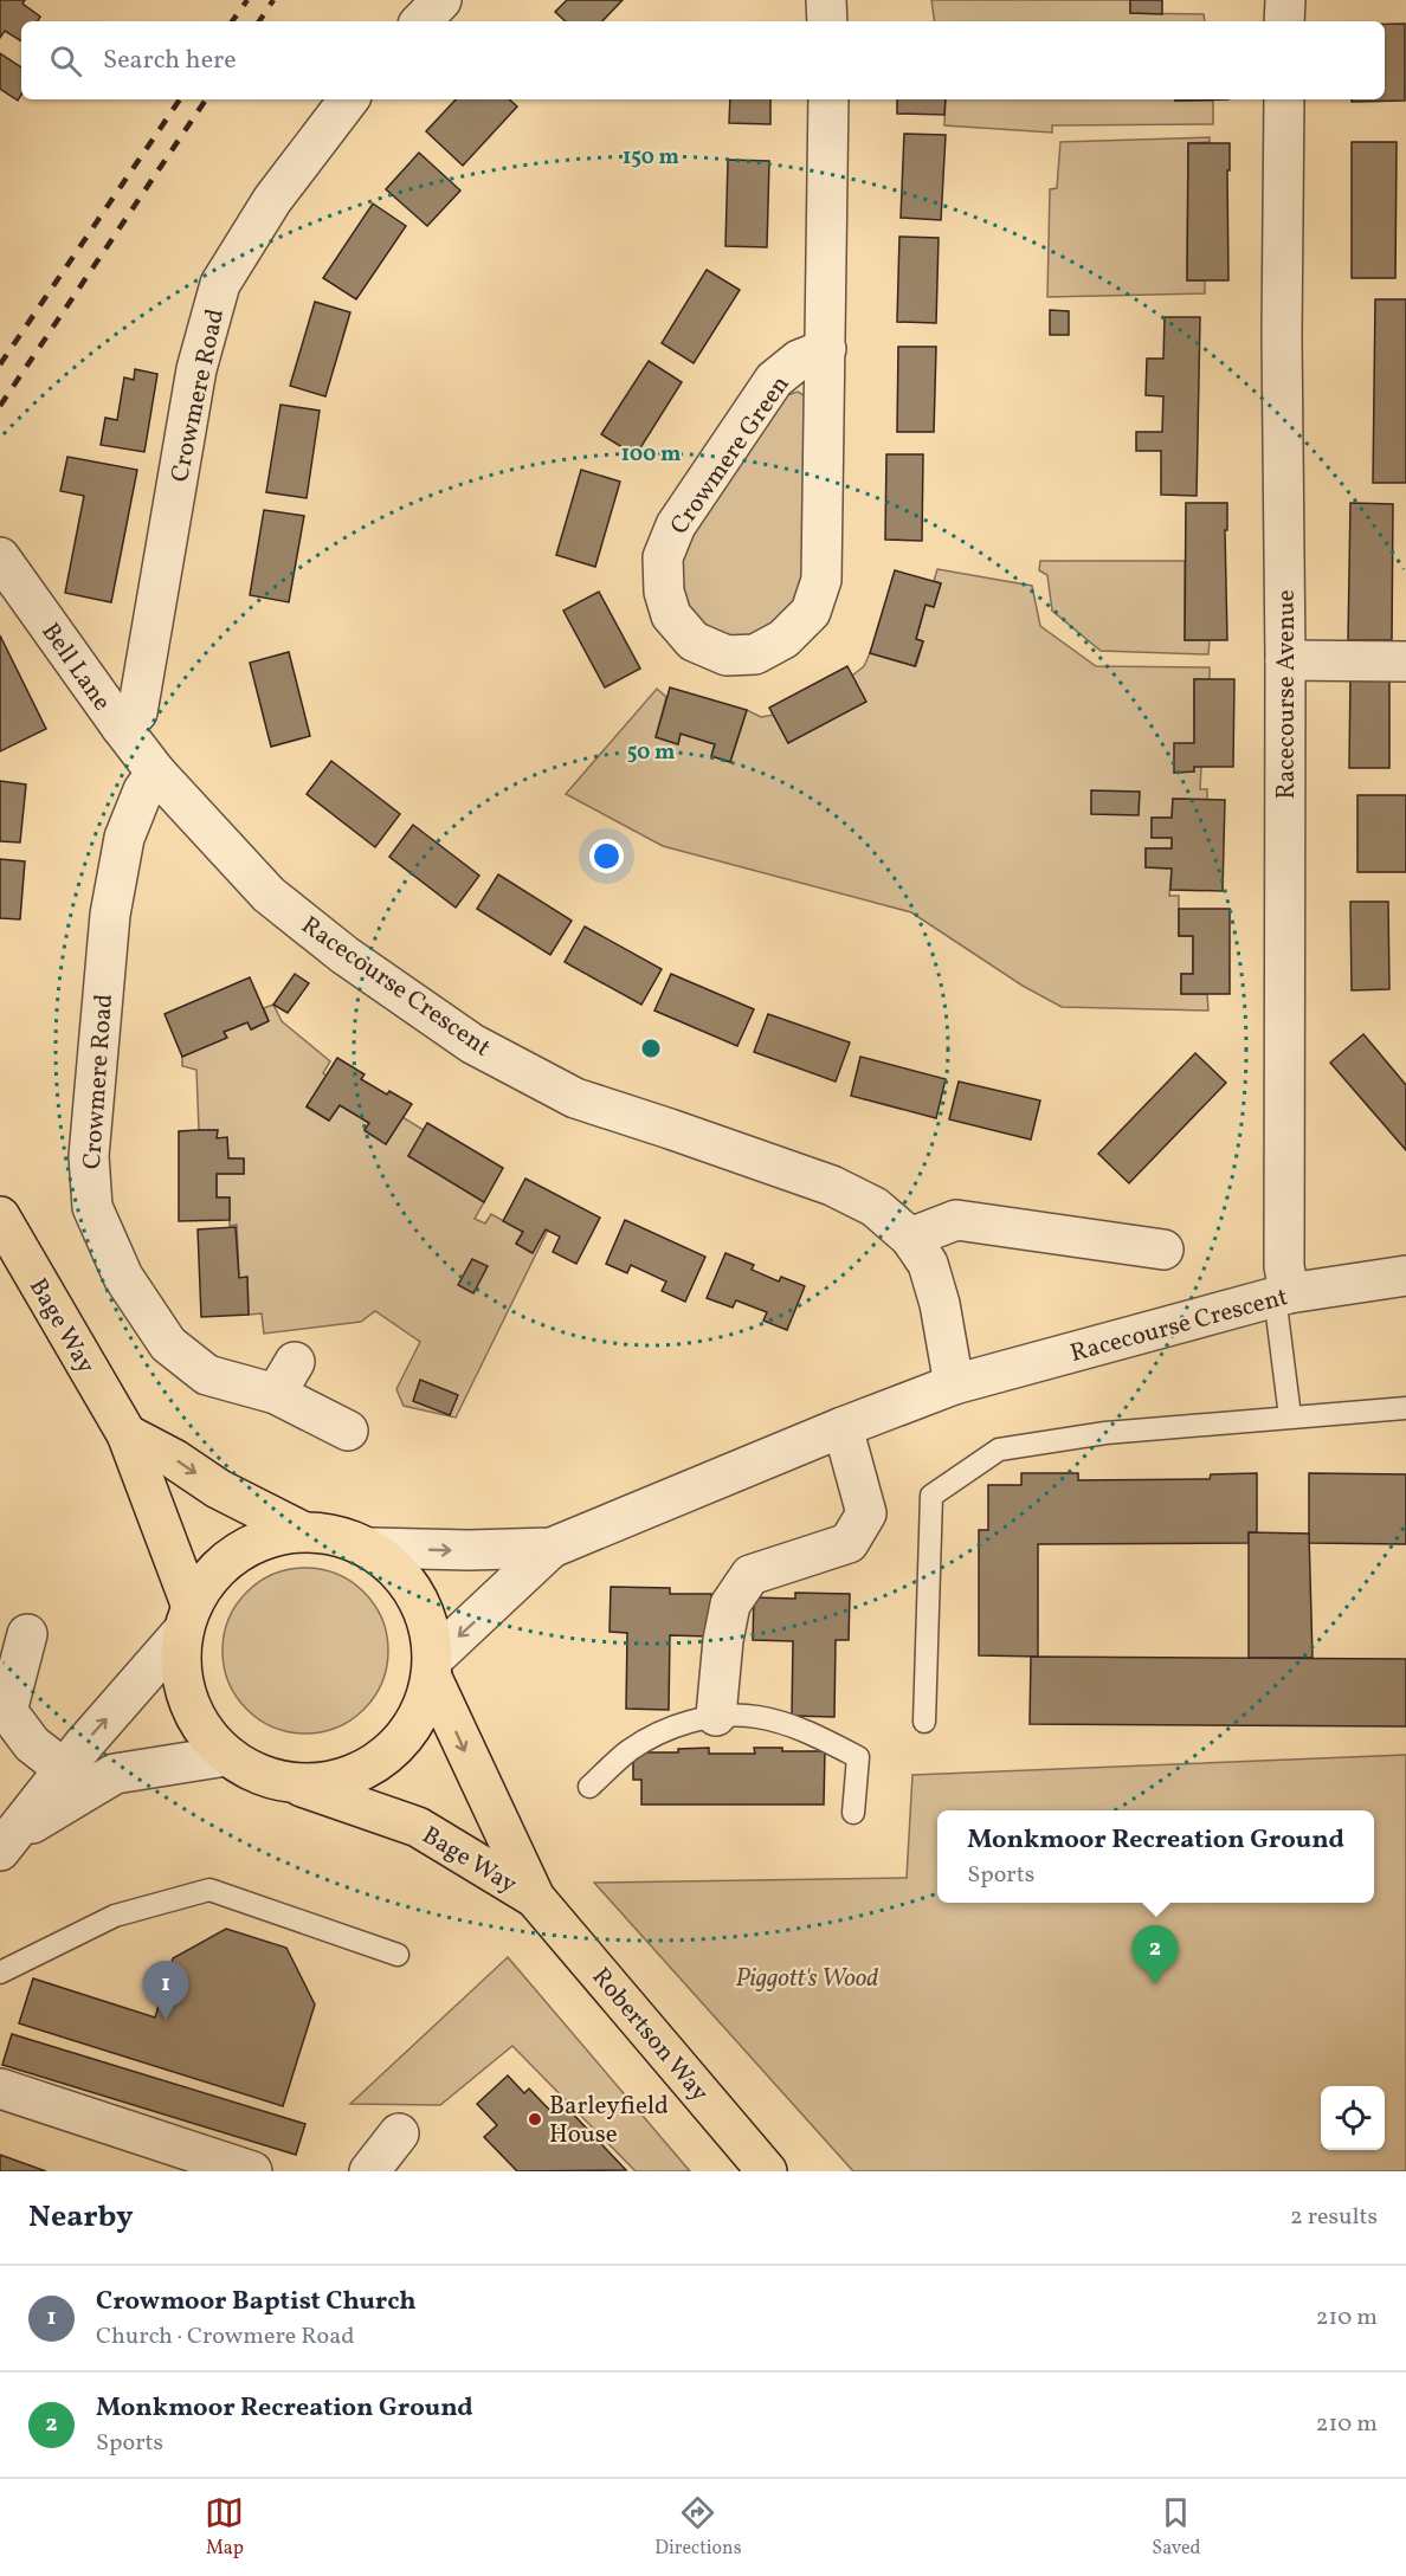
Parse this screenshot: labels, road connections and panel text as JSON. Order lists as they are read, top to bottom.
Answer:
{
  "streets": {
    "main road": ["Bage Way", "Robertson Way"],
    "street": [
      "Crowmere Road",
      "Crowmere Green",
      "Bell Lane",
      "Racecourse Avenue",
      "Racecourse Crescent"
    ]
  },
  "crossings": [
    ["Crowmere Road", "Bell Lane"],
    ["Crowmere Road", "Racecourse Crescent"],
    ["Bell Lane", "Racecourse Crescent"],
    ["Racecourse Avenue", "Racecourse Crescent"],
    ["Racecourse Crescent", "Bage Way"],
    ["Bage Way", "Robertson Way"]
  ],
  "parks": ["Piggott's Wood"],
  "places": ["Barleyfield House"],
  "page": {
    "search": "Search here",
    "popup": ["Monkmoor Recreation Ground", "Sports"],
    "pins": ["2", "1"],
    "heading": ["Nearby", "2 results"],
    "list": [
      {
        "mark": "1",
        "name": "Crowmoor Baptist Church",
        "note": "Church · Crowmere Road",
        "value": "210 m"
      },
      {
        "mark": "2",
        "name": "Monkmoor Recreation Ground",
        "note": "Sports",
        "value": "210 m"
      }
    ],
    "nav": ["Map", "Directions", "Saved"]
  },
  "rings": ["150 m", "100 m", "50 m"]
}
